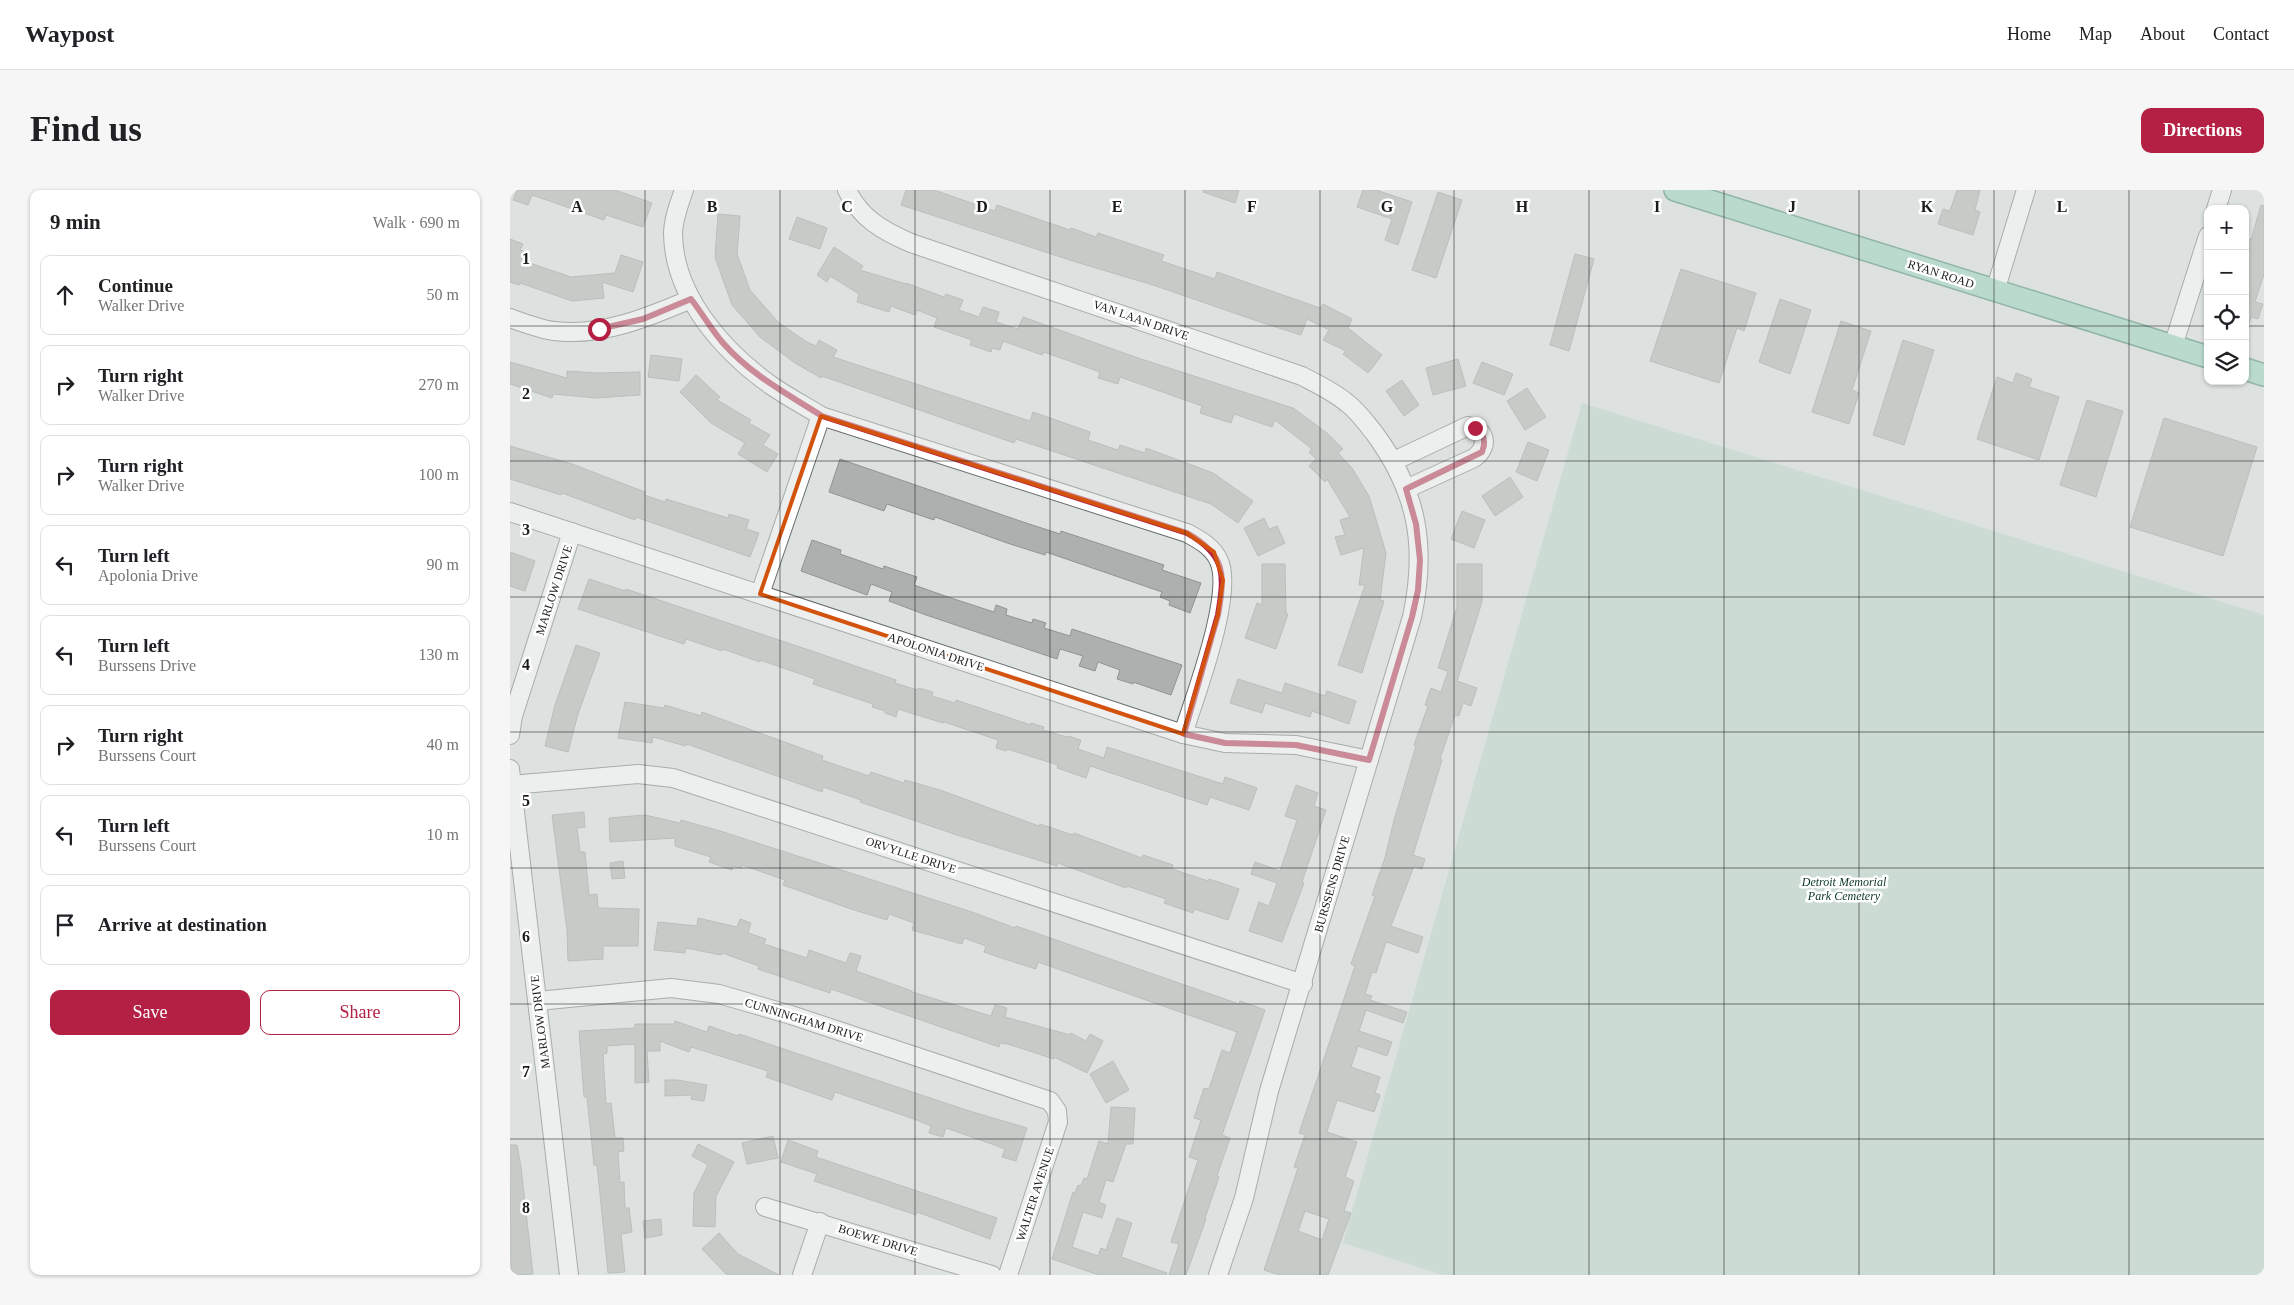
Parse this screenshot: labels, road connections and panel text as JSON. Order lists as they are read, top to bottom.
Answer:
{
  "streets": {
    "main road": ["RYAN ROAD"],
    "street": [
      "VAN LAAN DRIVE",
      "MARLOW DRIVE",
      "APOLONIA DRIVE",
      "ORVYLLE DRIVE",
      "BURSSENS DRIVE",
      "CUNNINGHAM DRIVE",
      "WALTER AVENUE",
      "BOEWE DRIVE"
    ]
  },
  "crossings": [
    ["VAN LAAN DRIVE", "BURSSENS DRIVE"],
    ["MARLOW DRIVE", "APOLONIA DRIVE"],
    ["MARLOW DRIVE", "ORVYLLE DRIVE"],
    ["MARLOW DRIVE", "CUNNINGHAM DRIVE"],
    ["APOLONIA DRIVE", "BURSSENS DRIVE"],
    ["ORVYLLE DRIVE", "BURSSENS DRIVE"],
    ["CUNNINGHAM DRIVE", "WALTER AVENUE"]
  ],
  "parks": ["Detroit Memorial Park Cemetery"],
  "page": {
    "header": "Waypost",
    "nav": [
      "Home",
      "Map",
      "About",
      "Contact"
    ],
    "buttons": [
      "Directions",
      ["Save", "Share"]
    ],
    "title": "Find us",
    "heading": ["9 min", "Walk · 690 m"],
    "map_buttons": ["+", "−"],
    "list": [
      ["Continue", "Walker Drive", "50 m"],
      ["Turn right", "Walker Drive", "270 m"],
      ["Turn right", "Walker Drive", "100 m"],
      ["Turn left", "Apolonia Drive", "90 m"],
      ["Turn left", "Burssens Drive", "130 m"],
      ["Turn right", "Burssens Court", "40 m"],
      ["Turn left", "Burssens Court", "10 m"],
      "Arrive at destination"
    ]
  },
  "grid": {
    "columns": [
      "A",
      "B",
      "C",
      "D",
      "E",
      "F",
      "G",
      "H",
      "I",
      "J",
      "K",
      "L"
    ],
    "rows": [
      "1",
      "2",
      "3",
      "4",
      "5",
      "6",
      "7",
      "8"
    ]
  }
}
